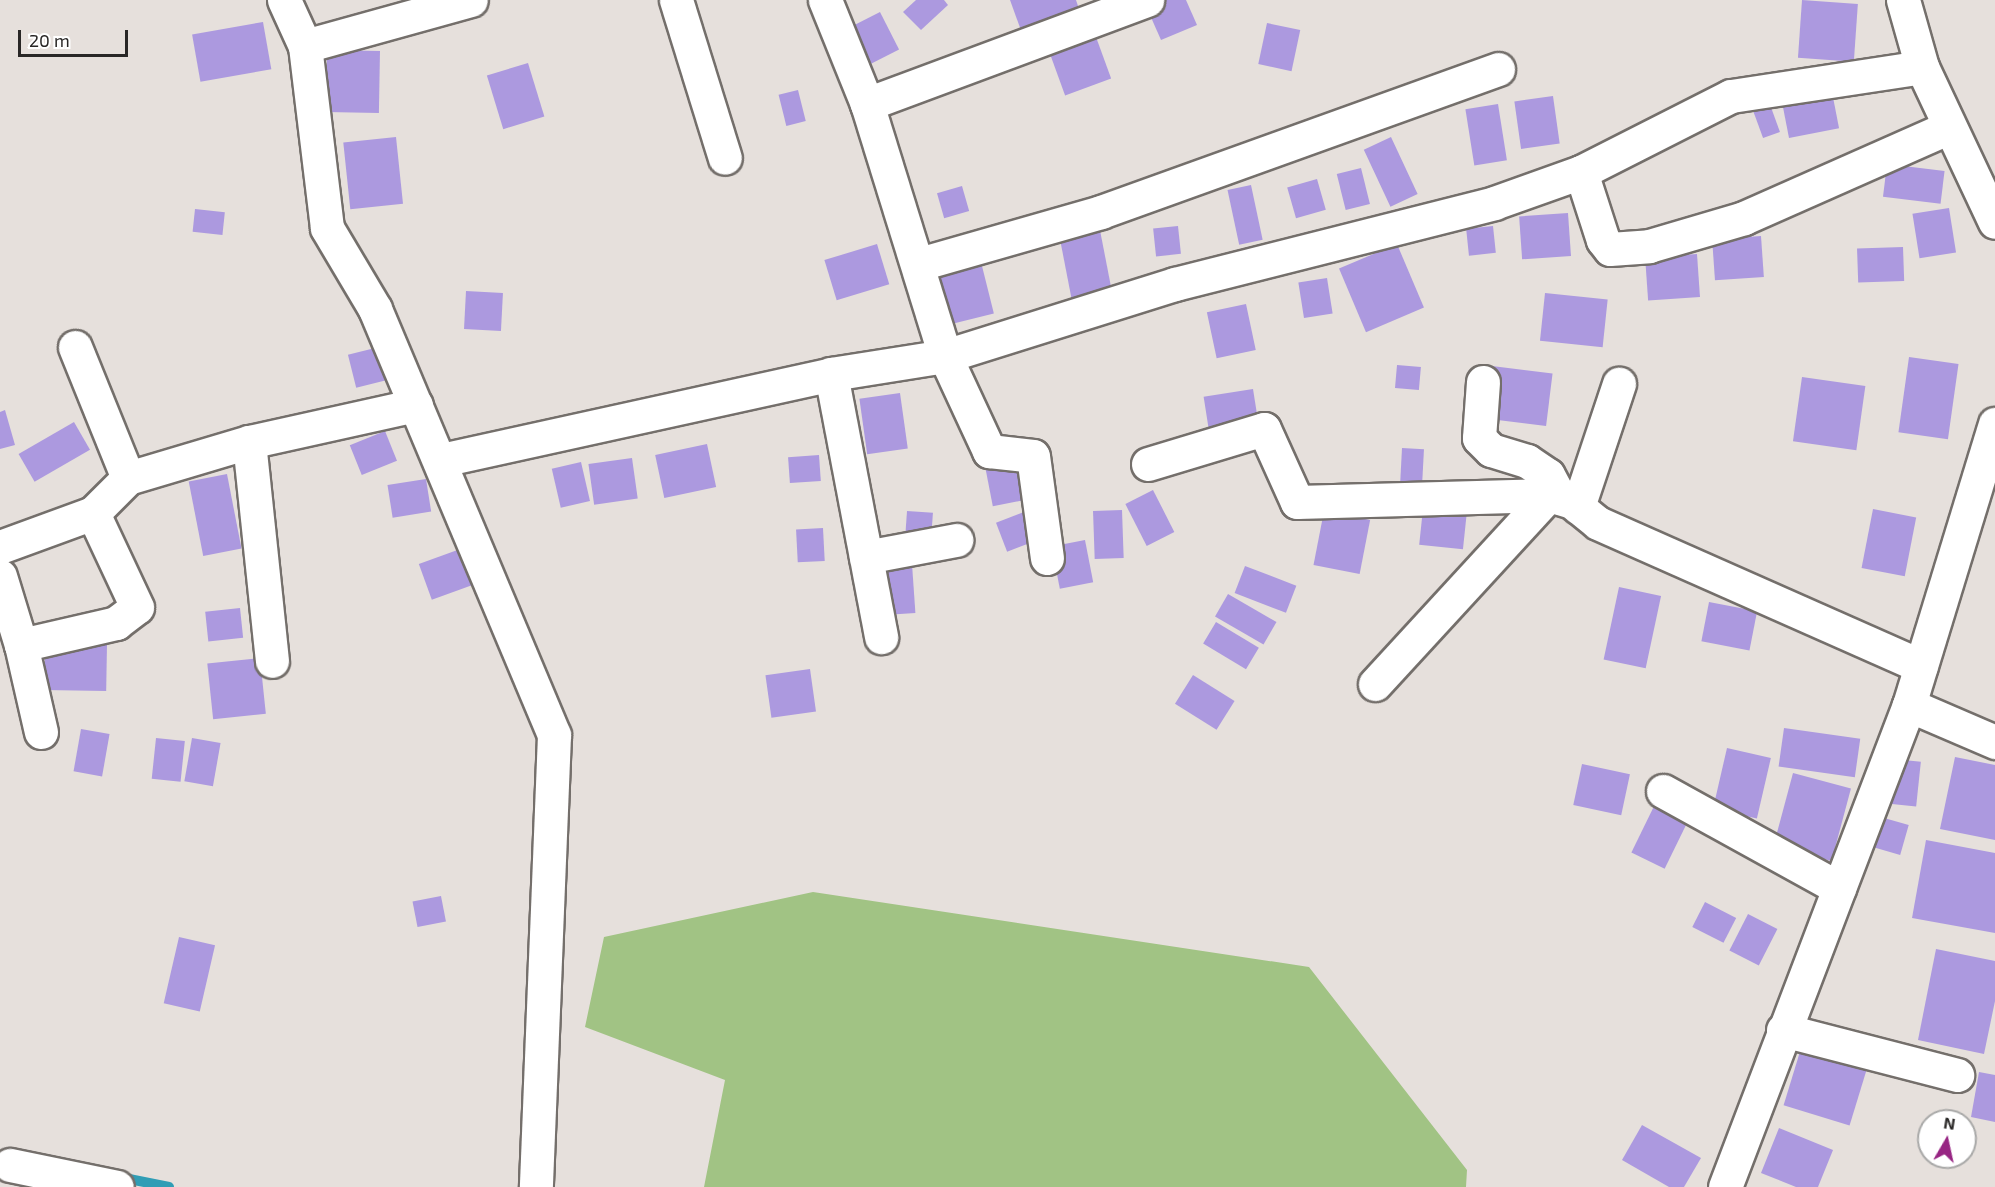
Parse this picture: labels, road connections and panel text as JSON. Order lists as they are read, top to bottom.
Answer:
{
  "scale_bar": "20 m",
  "north": "top"
}
